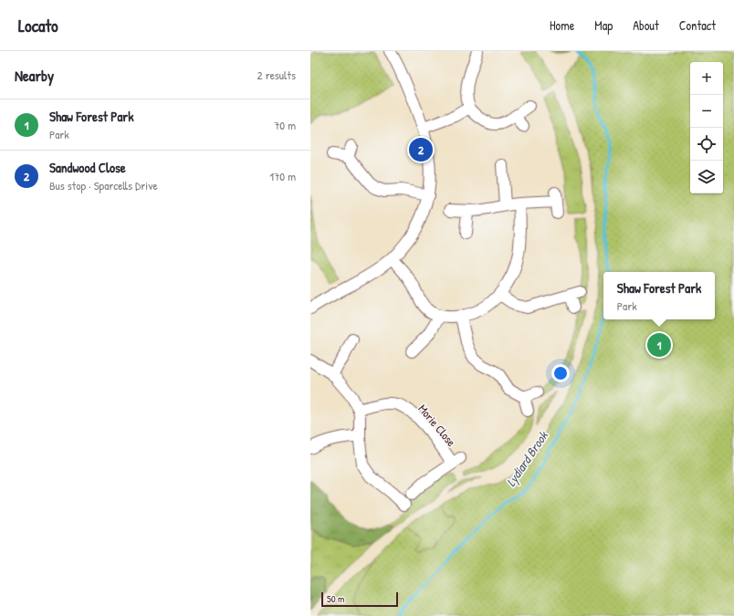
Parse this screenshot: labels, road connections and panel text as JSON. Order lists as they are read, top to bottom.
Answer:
{
  "streets": {
    "street": ["Morie Close"]
  },
  "water": ["Lydiard Brook"],
  "scale_bar": "50 m",
  "page": {
    "header": "Locato",
    "nav": [
      "Home",
      "Map",
      "About",
      "Contact"
    ],
    "heading": ["Nearby", "2 results"],
    "map_buttons": ["+", "−"],
    "list": [
      {
        "mark": "1",
        "name": "Shaw Forest Park",
        "note": "Park",
        "value": "70 m"
      },
      {
        "mark": "2",
        "name": "Sandwood Close",
        "note": "Bus stop · Sparcells Drive",
        "value": "170 m"
      }
    ],
    "pins": ["2", "1"],
    "popup": ["Shaw Forest Park", "Park"],
    "scale": "50 m"
  }
}
